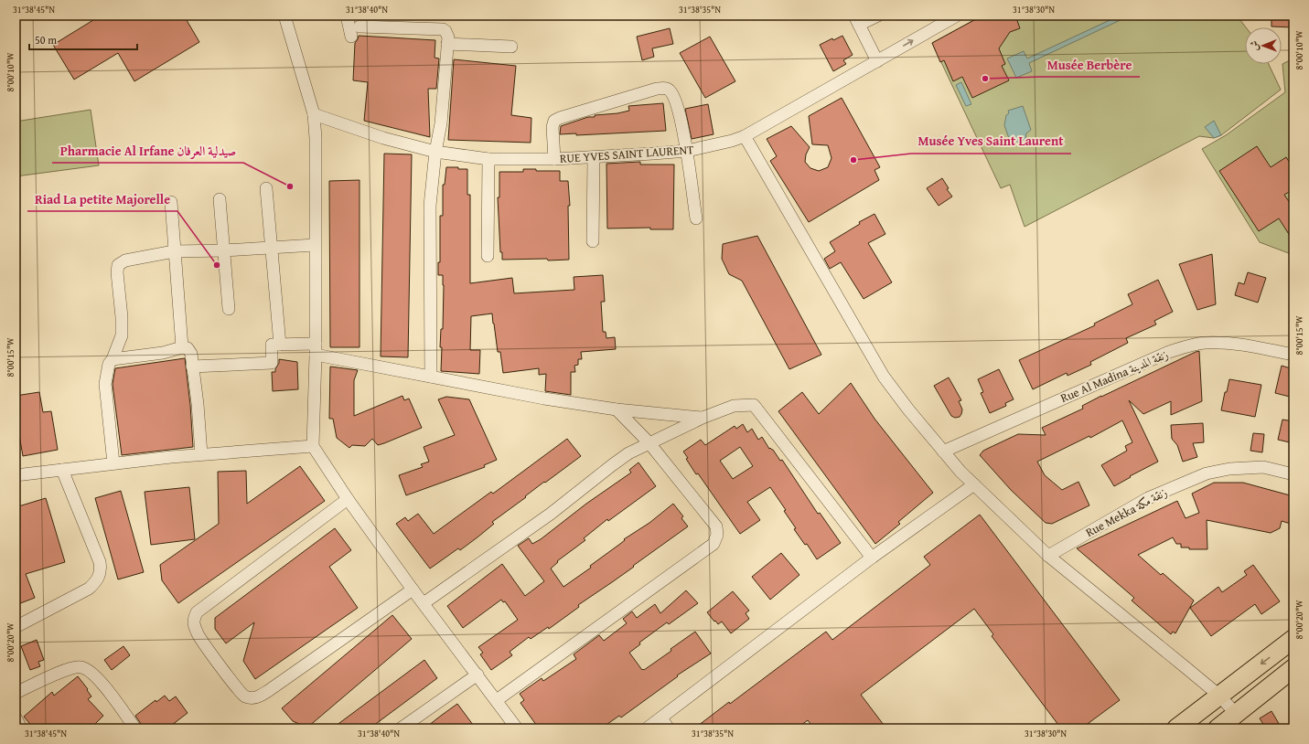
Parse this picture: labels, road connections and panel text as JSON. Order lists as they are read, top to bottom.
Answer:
{
  "streets": {
    "street": ["RUE YVES SAINT LAURENT", "Rue Al Madina زنقة المدينة", "Rue Mekka زنقة مكة"]
  },
  "places": [
    "Musée Berbère",
    "Musée Yves Saint Laurent",
    "Pharmacie Al Irfane صيدلية العرفان",
    "Riad La petite Majorelle"
  ],
  "scale_bar": "50 m",
  "north": "left",
  "coordinates": [
    "31°38'45\"N",
    "31°38'40\"N",
    "31°38'35\"N",
    "31°38'30\"N",
    "8°00'10\"W",
    "8°00'15\"W",
    "8°00'20\"W"
  ]
}
